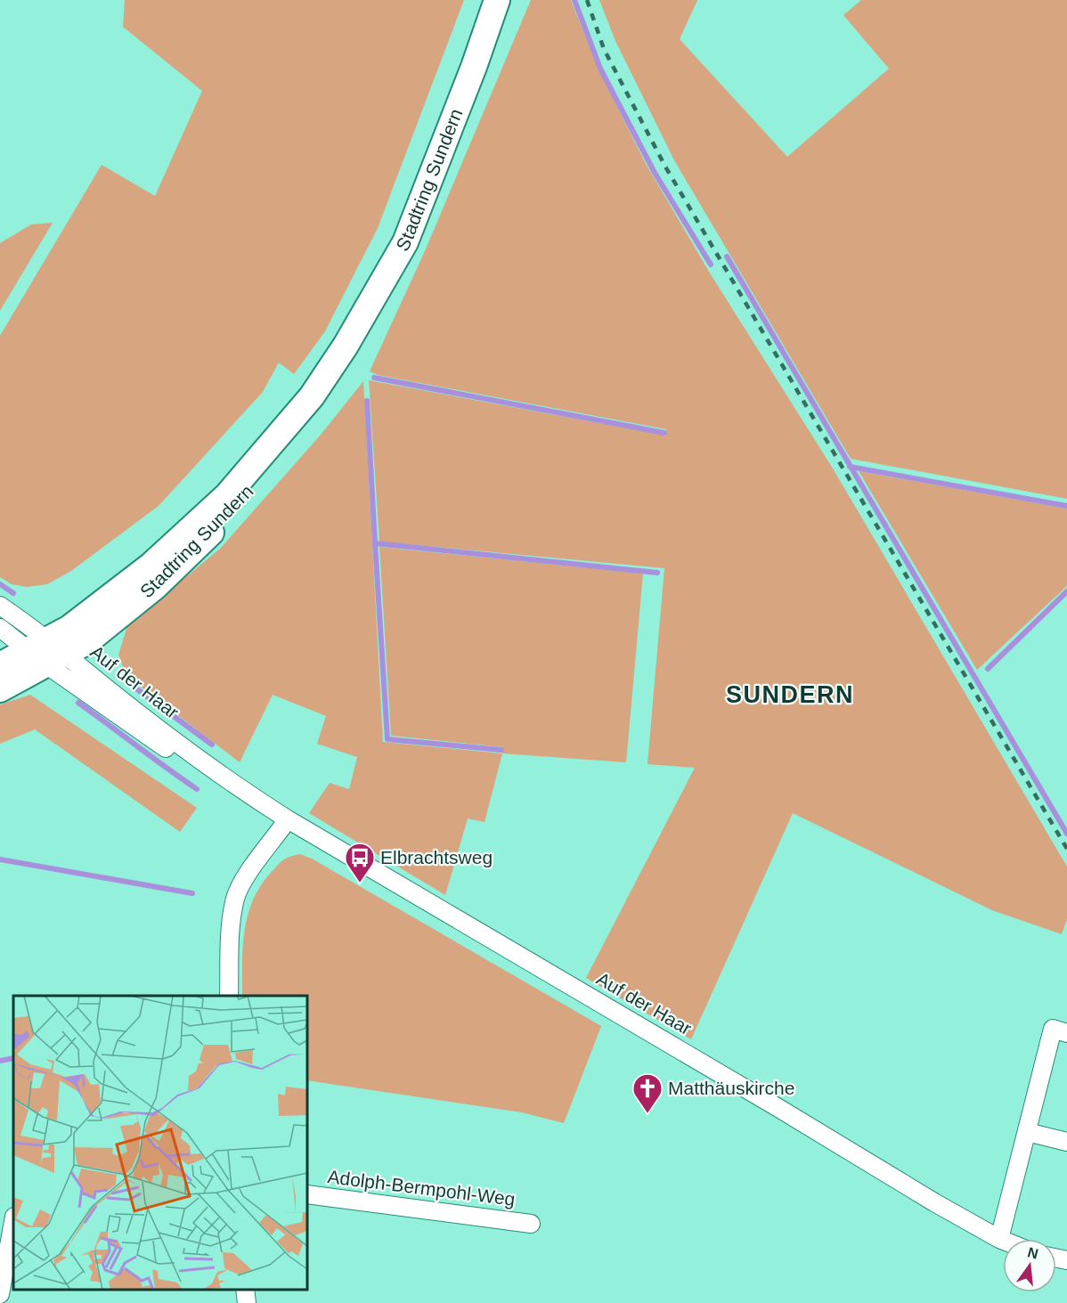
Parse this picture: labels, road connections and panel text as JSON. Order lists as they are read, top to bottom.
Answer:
{
  "streets": {
    "main road": ["Stadtring Sundern"],
    "street": ["Auf der Haar", "Adolph-Bermpohl-Weg"]
  },
  "crossings": [
    ["Stadtring Sundern", "Auf der Haar"]
  ],
  "districts": ["SUNDERN"],
  "places": {
    "bus stop": ["Elbrachtsweg"],
    "church": ["Matthäuskirche"]
  },
  "north": "top"
}
